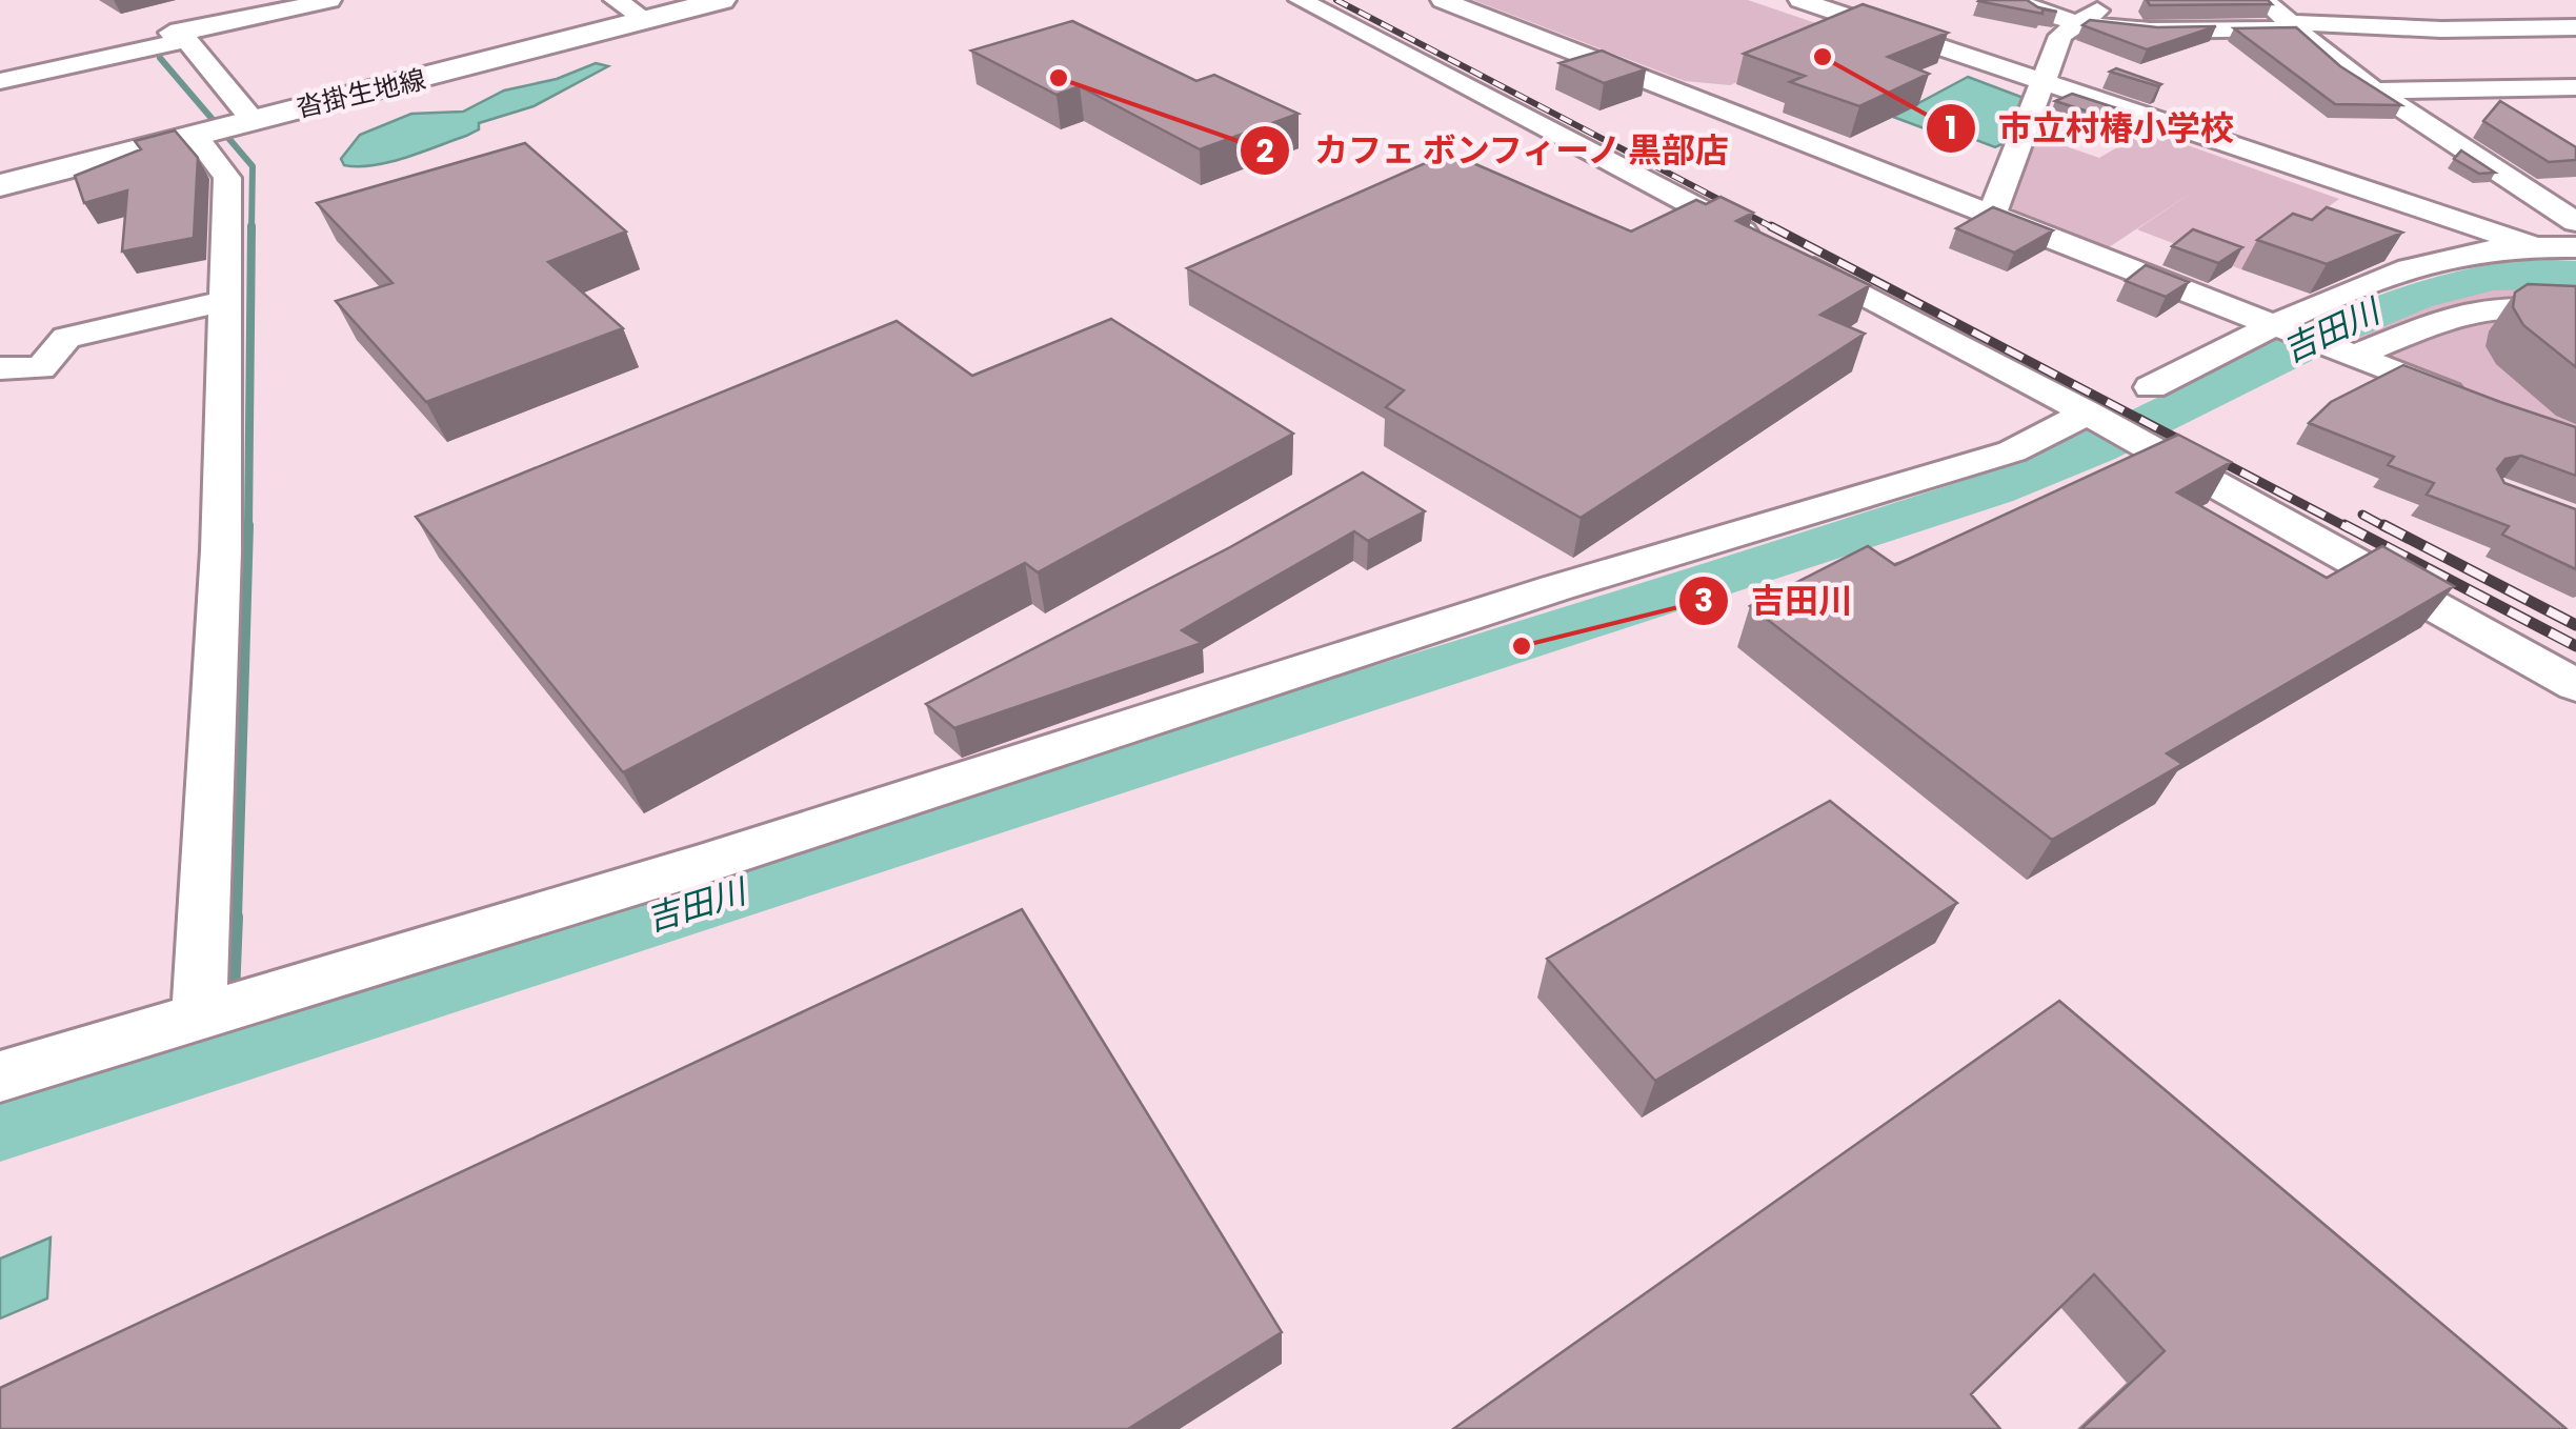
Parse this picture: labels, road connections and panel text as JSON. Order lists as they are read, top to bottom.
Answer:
{
  "streets": {
    "main road": ["沓掛生地線"]
  },
  "water": ["吉田川"],
  "places": ["市立村椿小学校", "カフェ ボンフィーノ 黒部店", "吉田川"]
}
